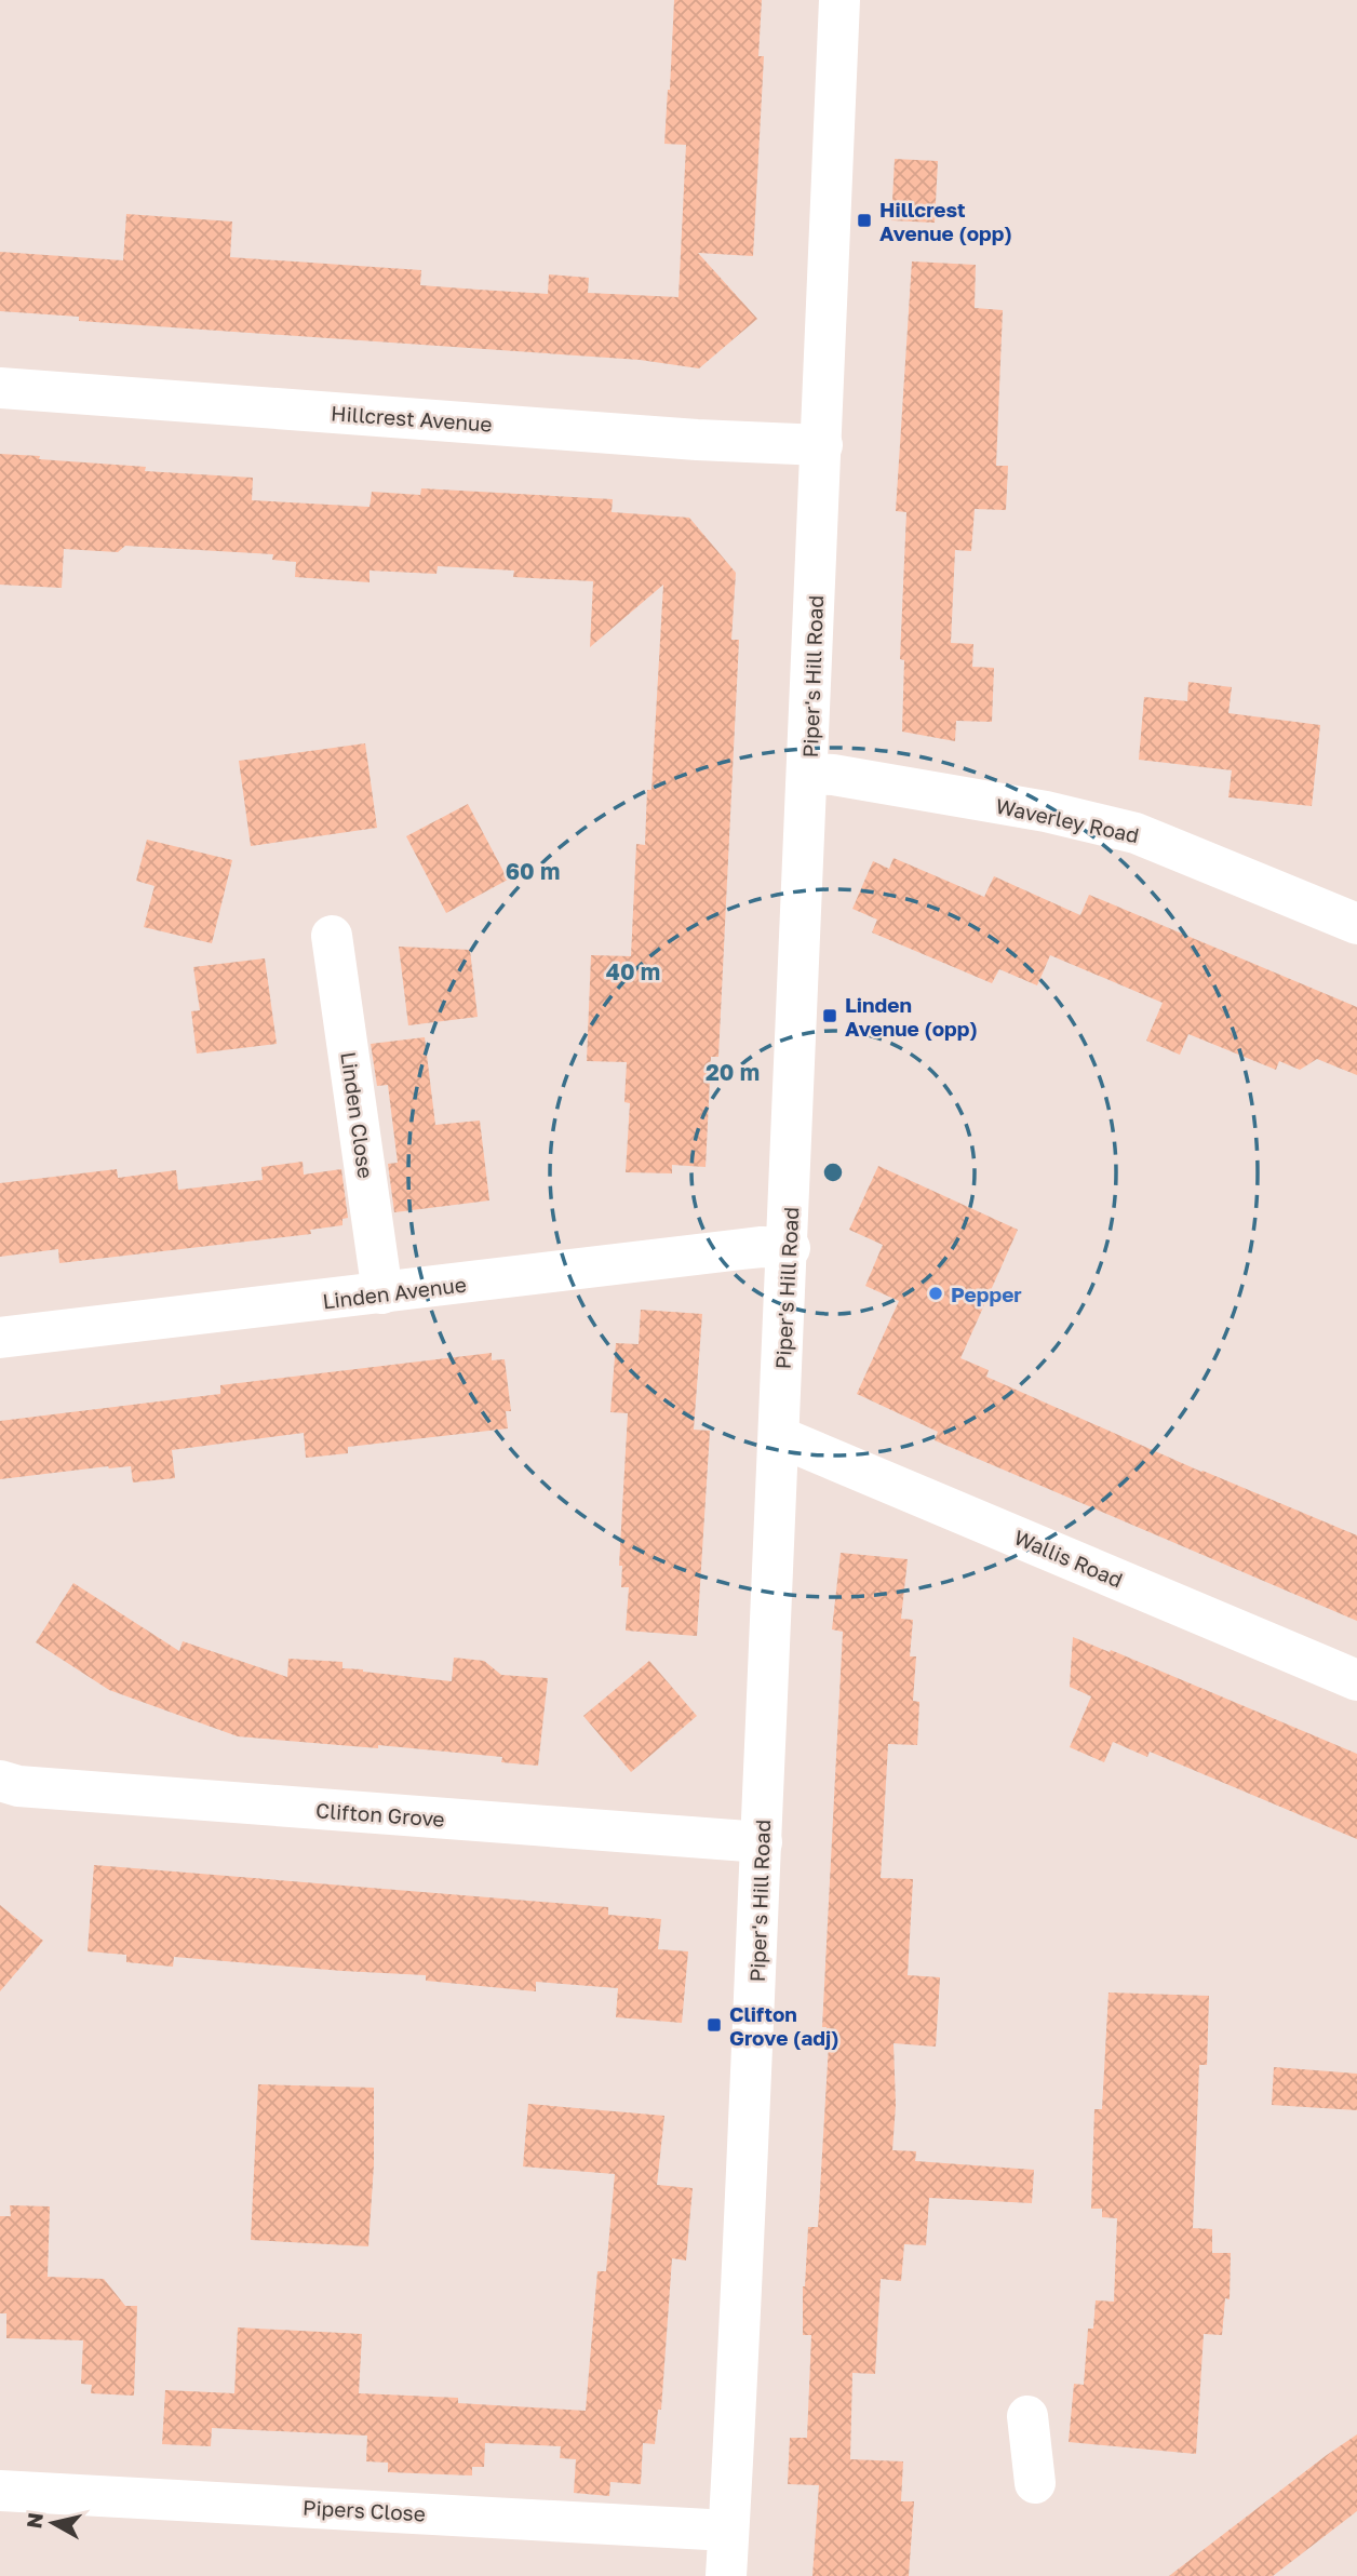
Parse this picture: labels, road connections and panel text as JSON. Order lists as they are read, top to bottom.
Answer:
{
  "streets": {
    "street": [
      "Hillcrest Avenue",
      "Piper's Hill Road",
      "Waverley Road",
      "Linden Close",
      "Linden Avenue",
      "Wallis Road",
      "Clifton Grove",
      "Pipers Close"
    ]
  },
  "crossings": [
    ["Hillcrest Avenue", "Piper's Hill Road"],
    ["Piper's Hill Road", "Waverley Road"],
    ["Piper's Hill Road", "Linden Avenue"],
    ["Piper's Hill Road", "Wallis Road"],
    ["Piper's Hill Road", "Clifton Grove"],
    ["Piper's Hill Road", "Pipers Close"],
    ["Linden Close", "Linden Avenue"]
  ],
  "places": {
    "transit": ["Hillcrest Avenue (opp)", "Linden Avenue (opp)", "Clifton Grove (adj)"],
    "other": ["Pepper"]
  },
  "north": "left",
  "rings": ["60 m", "40 m", "20 m"]
}
